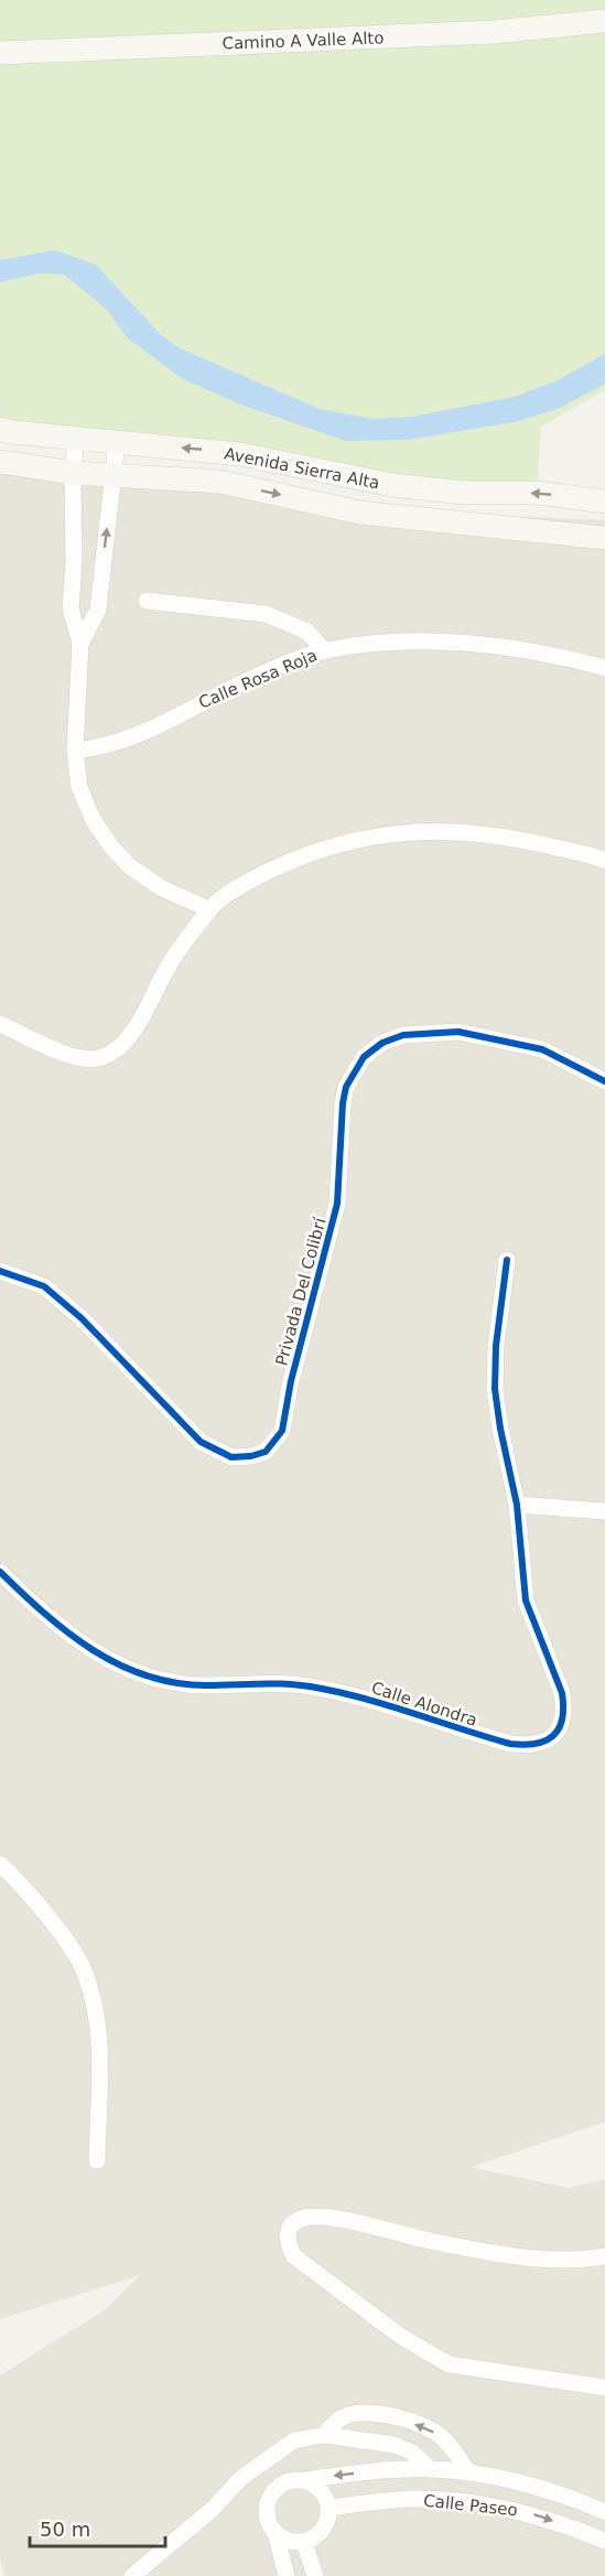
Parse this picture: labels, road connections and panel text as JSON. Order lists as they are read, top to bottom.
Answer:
{
  "streets": {
    "street": [
      "Camino A Valle Alto",
      "Avenida Sierra Alta",
      "Calle Rosa Roja",
      "Privada Del Colibrí",
      "Calle Alondra",
      "Calle Paseo"
    ]
  },
  "scale_bar": "50 m"
}
